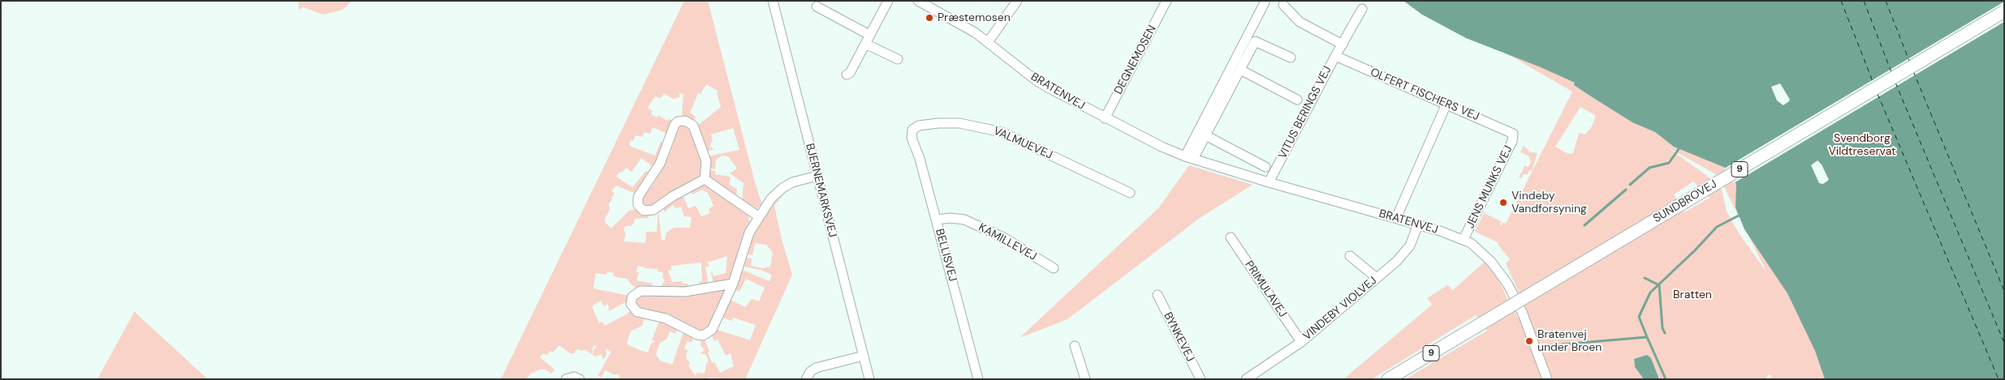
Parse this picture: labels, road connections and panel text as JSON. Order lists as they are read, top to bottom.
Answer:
{
  "streets": {
    "main road": ["9", "SUNDBROVEJ"],
    "street": [
      "DEGNEMOSEN",
      "BRATENVEJ",
      "OLFERT FISCHERS VEJ",
      "VITUS BERINGS VEJ",
      "VALMUEVEJ",
      "JENS MUNKS VEJ",
      "BJERNEMARKSVEJ",
      "KAMILLEVEJ",
      "BELLISVEJ",
      "PRIMULAVEJ",
      "VINDEBY VIOLVEJ",
      "BYNKEVEJ"
    ]
  },
  "crossings": [
    ["DEGNEMOSEN", "BRATENVEJ"],
    ["BRATENVEJ", "VITUS BERINGS VEJ"],
    ["BRATENVEJ", "JENS MUNKS VEJ"],
    ["BRATENVEJ", "VINDEBY VIOLVEJ"],
    ["OLFERT FISCHERS VEJ", "VITUS BERINGS VEJ"],
    ["OLFERT FISCHERS VEJ", "JENS MUNKS VEJ"],
    ["VALMUEVEJ", "BELLISVEJ"],
    ["KAMILLEVEJ", "BELLISVEJ"],
    ["PRIMULAVEJ", "VINDEBY VIOLVEJ"]
  ],
  "parks": ["Svendborg Vildtreservat", "Bratten"],
  "places": ["Præstemosen", "Vindeby Vandforsyning", "Bratenvej under Broen"]
}
